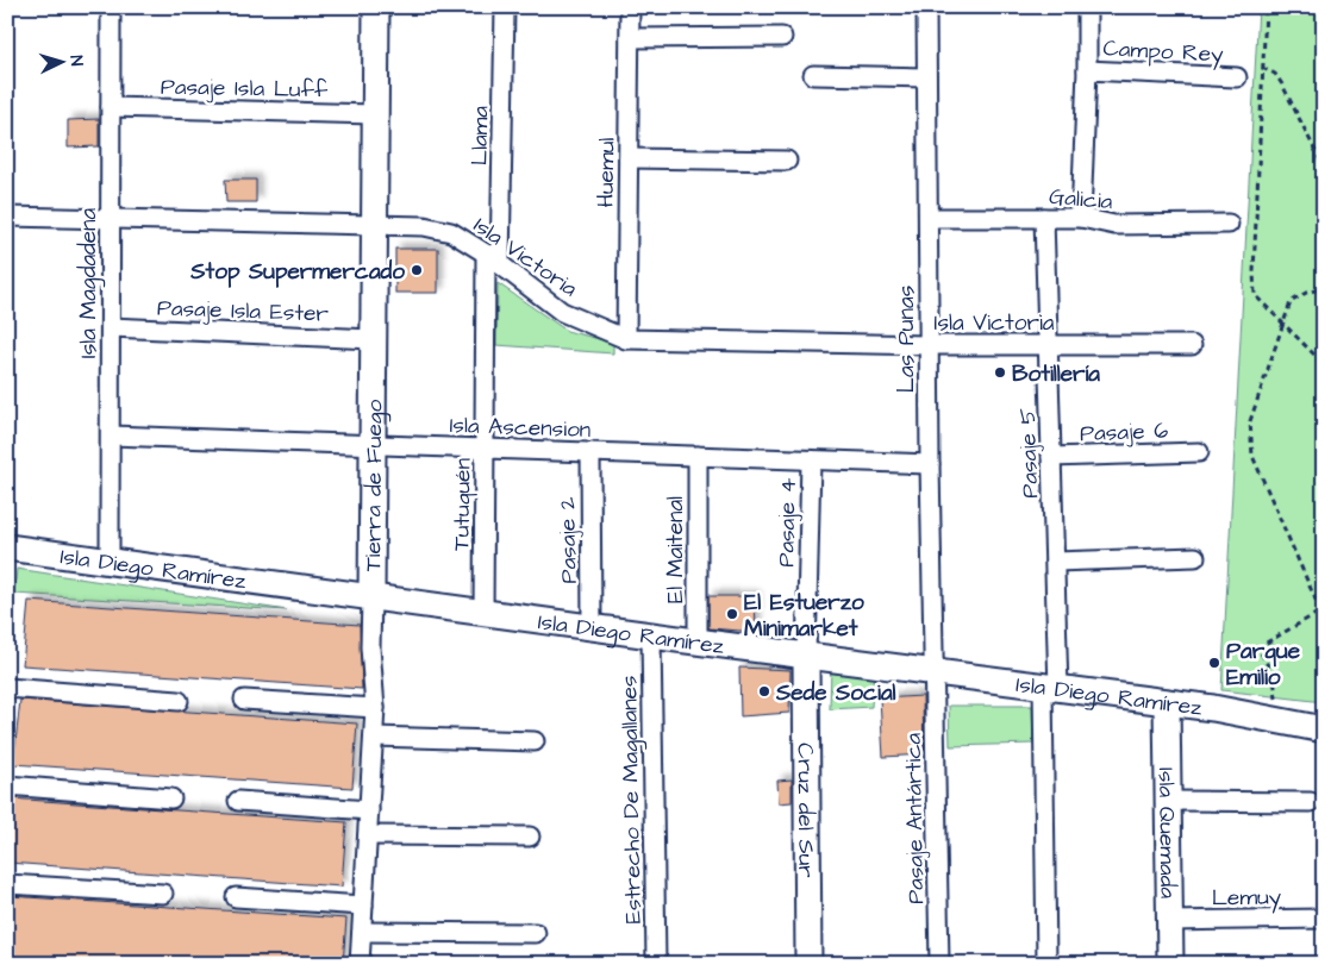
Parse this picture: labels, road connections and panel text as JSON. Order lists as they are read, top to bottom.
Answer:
{
  "streets": {
    "street": [
      "Campo Rey",
      "Pasaje Isla Luff",
      "Llama",
      "Huemul",
      "Galicia",
      "Isla Victoria",
      "Isla Magdadena",
      "Pasaje Isla Ester",
      "Las Punas",
      "Isla Ascension",
      "Pasaje 6",
      "Pasaje 5",
      "Tierra de Fuego",
      "Tutuquén",
      "Pasaje 4",
      "Pasaje 2",
      "El Maitenal",
      "Isla Diego Ramírez",
      "Estrecho De Magallanes",
      "Cruz del Sur",
      "Pasaje Antártica",
      "Isla Quemada",
      "Lemuy"
    ]
  },
  "crossings": [
    ["Pasaje Isla Luff", "Isla Magdadena"],
    ["Pasaje Isla Luff", "Tierra de Fuego"],
    ["Llama", "Isla Victoria"],
    ["Llama", "Tutuquén"],
    ["Huemul", "Isla Victoria"],
    ["Galicia", "Las Punas"],
    ["Galicia", "Pasaje 5"],
    ["Isla Victoria", "Isla Magdadena"],
    ["Isla Victoria", "Las Punas"],
    ["Isla Victoria", "Pasaje 5"],
    ["Isla Victoria", "Tierra de Fuego"],
    ["Isla Victoria", "Tutuquén"],
    ["Isla Magdadena", "Pasaje Isla Ester"],
    ["Isla Magdadena", "Isla Ascension"],
    ["Isla Magdadena", "Isla Diego Ramírez"],
    ["Pasaje Isla Ester", "Tierra de Fuego"],
    ["Las Punas", "Isla Ascension"],
    ["Las Punas", "Isla Diego Ramírez"],
    ["Las Punas", "Pasaje Antártica"],
    ["Isla Ascension", "Tierra de Fuego"],
    ["Isla Ascension", "Tutuquén"],
    ["Isla Ascension", "Pasaje 4"],
    ["Isla Ascension", "Pasaje 2"],
    ["Isla Ascension", "El Maitenal"],
    ["Pasaje 6", "Pasaje 5"],
    ["Pasaje 5", "Isla Diego Ramírez"],
    ["Tierra de Fuego", "Isla Diego Ramírez"],
    ["Tutuquén", "Isla Diego Ramírez"],
    ["Pasaje 4", "Isla Diego Ramírez"],
    ["Pasaje 4", "Cruz del Sur"],
    ["Pasaje 2", "Isla Diego Ramírez"],
    ["El Maitenal", "Isla Diego Ramírez"],
    ["Isla Diego Ramírez", "Estrecho De Magallanes"],
    ["Isla Diego Ramírez", "Cruz del Sur"],
    ["Isla Diego Ramírez", "Pasaje Antártica"],
    ["Isla Diego Ramírez", "Isla Quemada"],
    ["Isla Quemada", "Lemuy"]
  ],
  "places": [
    "Stop Supermercado",
    "Botillería",
    "El Estuerzo Minimarket",
    "Parque Emilio",
    "Sede Social"
  ],
  "north": "right"
}
